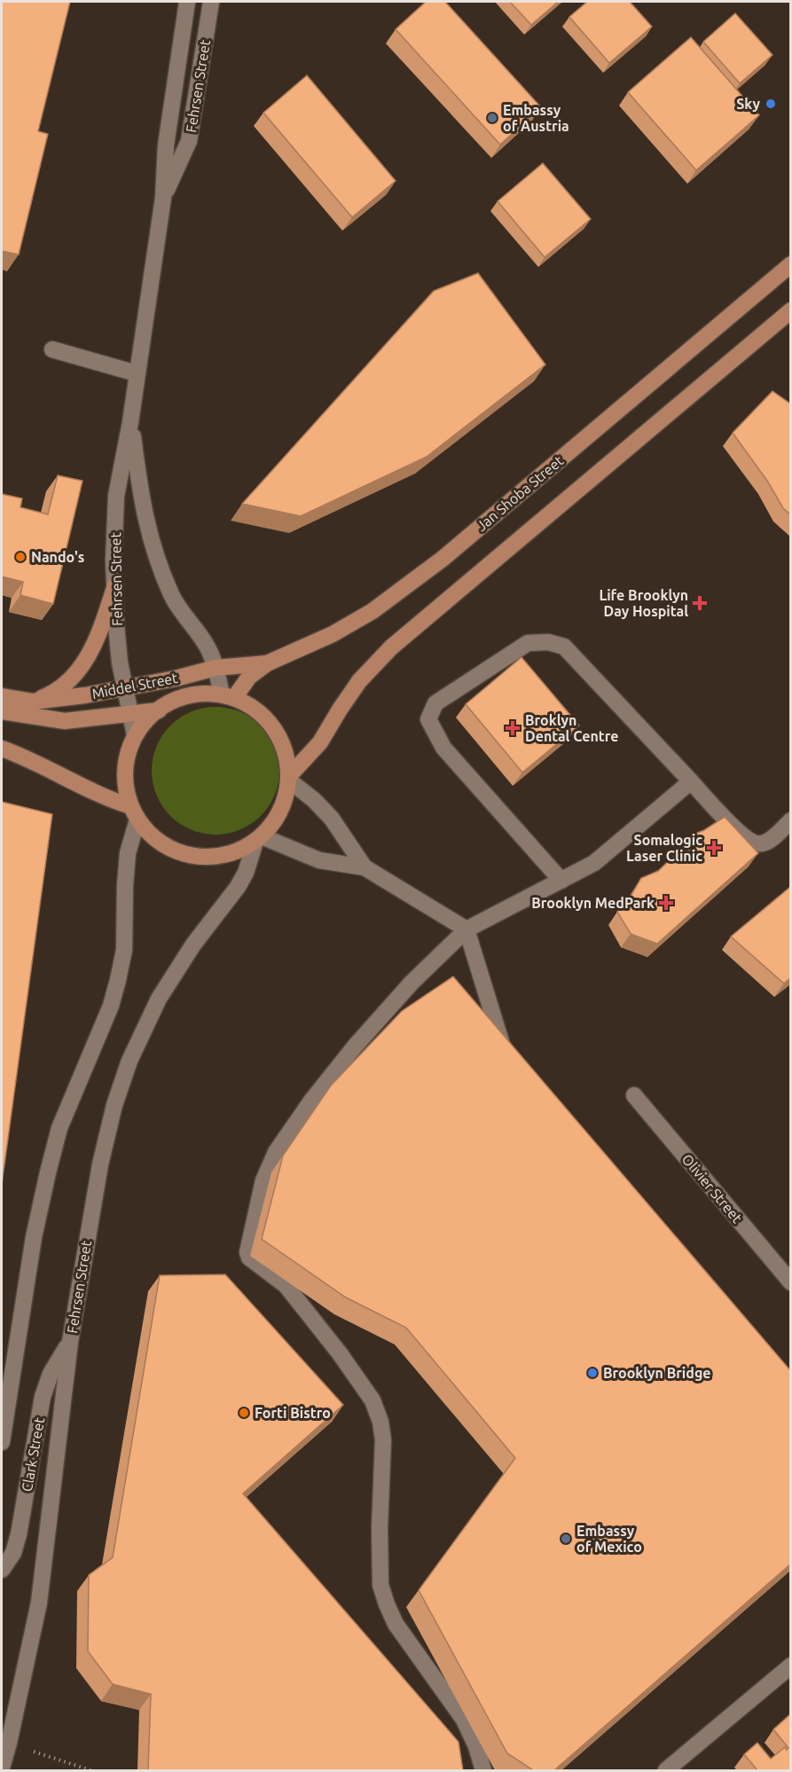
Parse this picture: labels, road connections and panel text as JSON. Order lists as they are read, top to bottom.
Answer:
{
  "streets": {
    "main road": ["Jan Shoba Street", "Middel Street"],
    "street": ["Fehrsen Street", "Olivier Street", "Clark Street"]
  },
  "crossings": [
    ["Fehrsen Street", "Jan Shoba Street"],
    ["Fehrsen Street", "Middel Street"],
    ["Fehrsen Street", "Clark Street"],
    ["Jan Shoba Street", "Middel Street"]
  ],
  "places": {
    "other": [
      "Sky",
      "Embassy of Austria",
      "Nando's",
      "Brooklyn Bridge",
      "Forti Bistro",
      "Embassy of Mexico"
    ],
    "health": [
      "Life Brooklyn Day Hospital",
      "Broklyn Dental Centre",
      "Somalogic Laser Clinic",
      "Brooklyn MedPark"
    ]
  }
}
